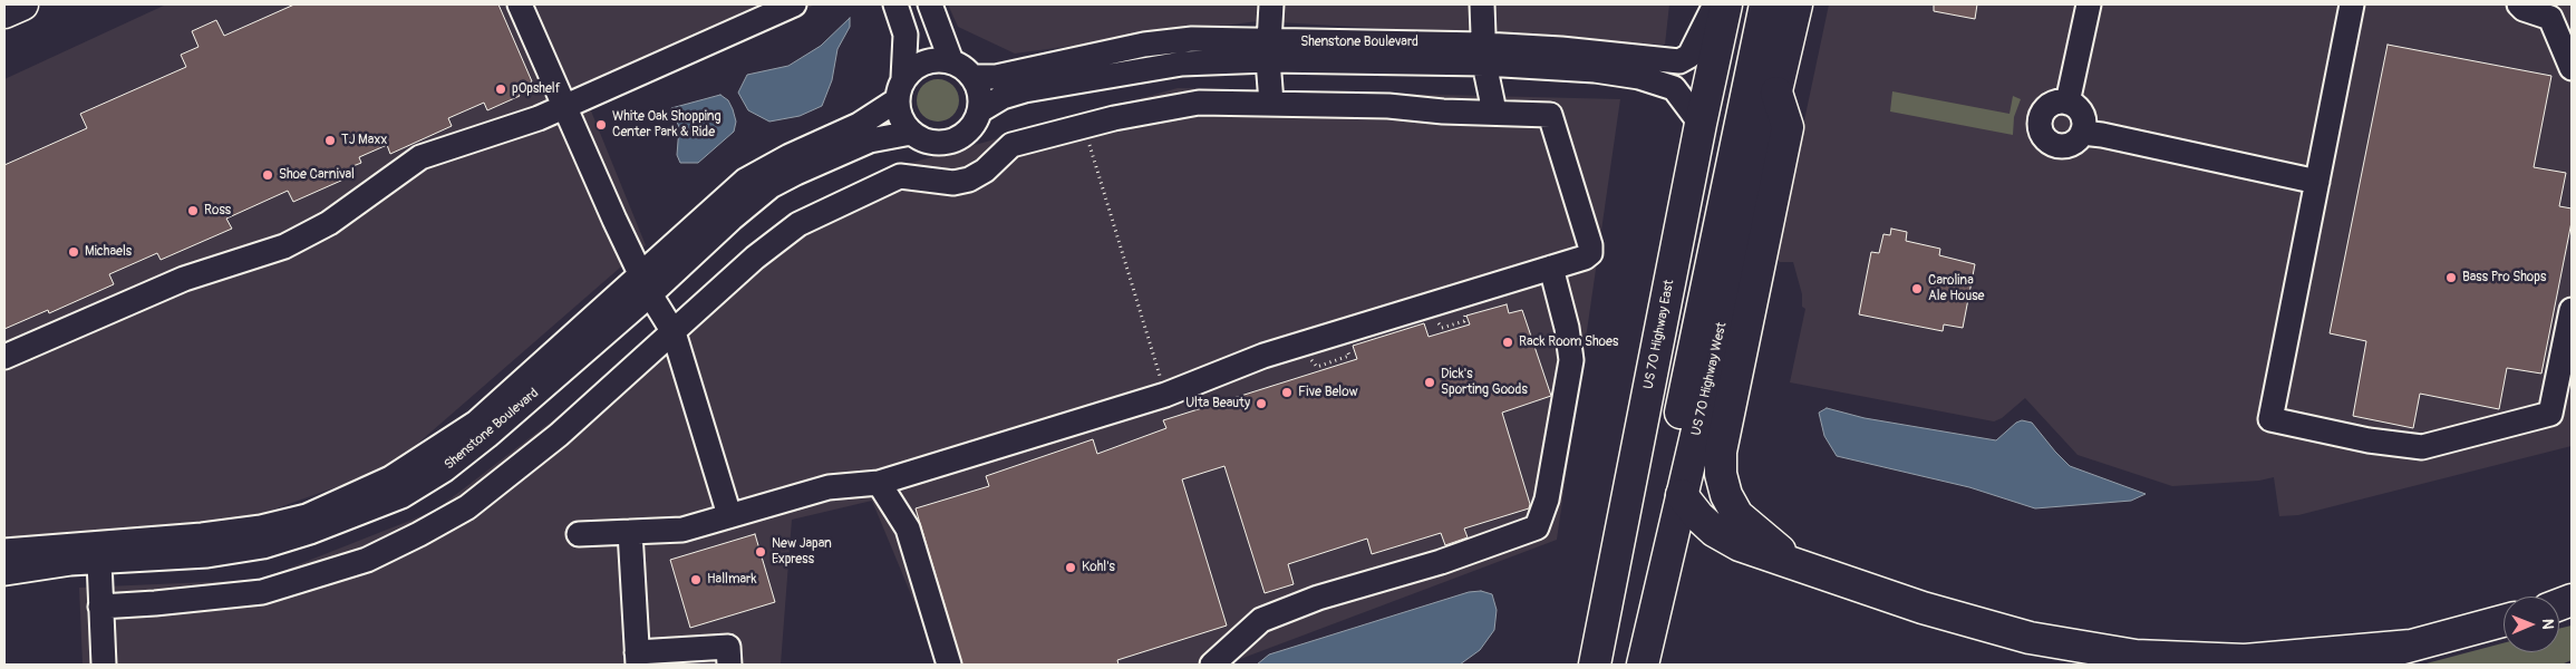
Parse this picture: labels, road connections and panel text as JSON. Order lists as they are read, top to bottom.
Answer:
{
  "streets": {
    "main road": ["US 70 Highway East", "US 70 Highway West"],
    "street": ["Shenstone Boulevard"]
  },
  "crossings": [
    ["Shenstone Boulevard", "US 70 Highway East"]
  ],
  "places": [
    "pOpshelf",
    "White Oak Shopping Center Park & Ride",
    "TJ Maxx",
    "Shoe Carnival",
    "Ross",
    "Michaels",
    "Bass Pro Shops",
    "Carolina Ale House",
    "Rack Room Shoes",
    "Dick's Sporting Goods",
    "Five Below",
    "Ulta Beauty",
    "New Japan Express",
    "Kohl's",
    "Hallmark"
  ],
  "north": "right"
}
